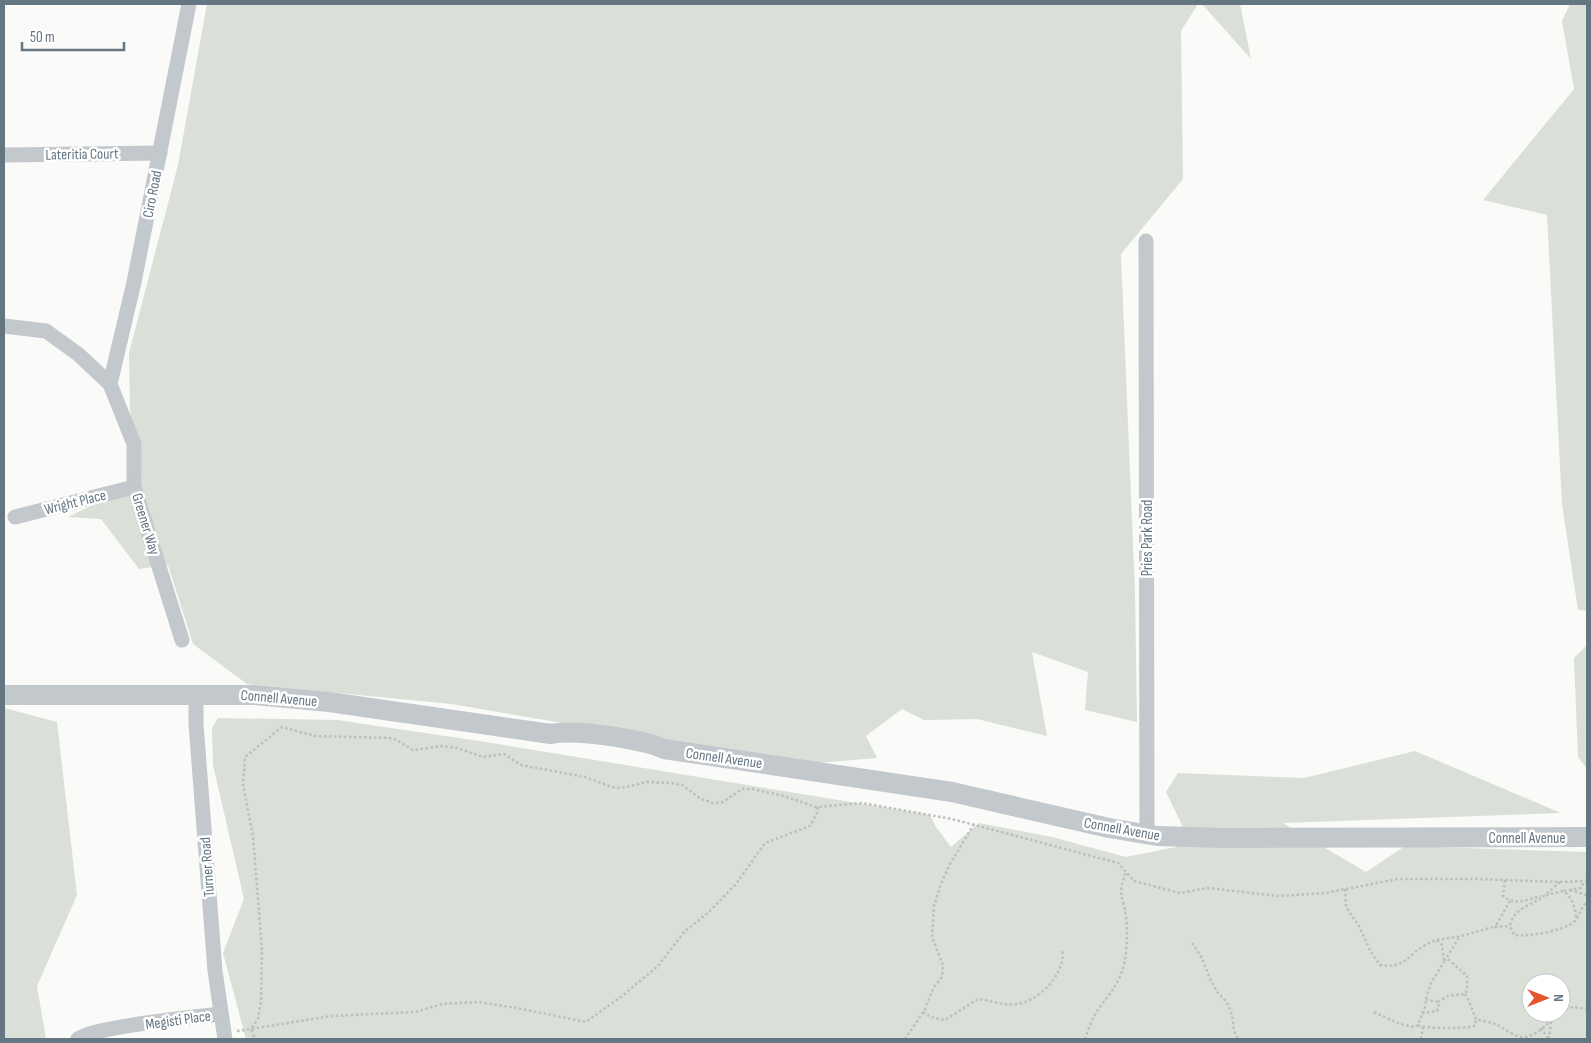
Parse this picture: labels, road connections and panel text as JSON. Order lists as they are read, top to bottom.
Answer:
{
  "streets": {
    "street": [
      "Lateritia Court",
      "Ciro Road",
      "Wright Place",
      "Greener Way",
      "Pries Park Road",
      "Connell Avenue",
      "Turner Road",
      "Megisti Place"
    ]
  },
  "crossings": [
    ["Lateritia Court", "Ciro Road"],
    ["Ciro Road", "Greener Way"],
    ["Wright Place", "Greener Way"],
    ["Pries Park Road", "Connell Avenue"],
    ["Connell Avenue", "Turner Road"],
    ["Turner Road", "Megisti Place"]
  ],
  "scale_bar": "50 m",
  "north": "right"
}
